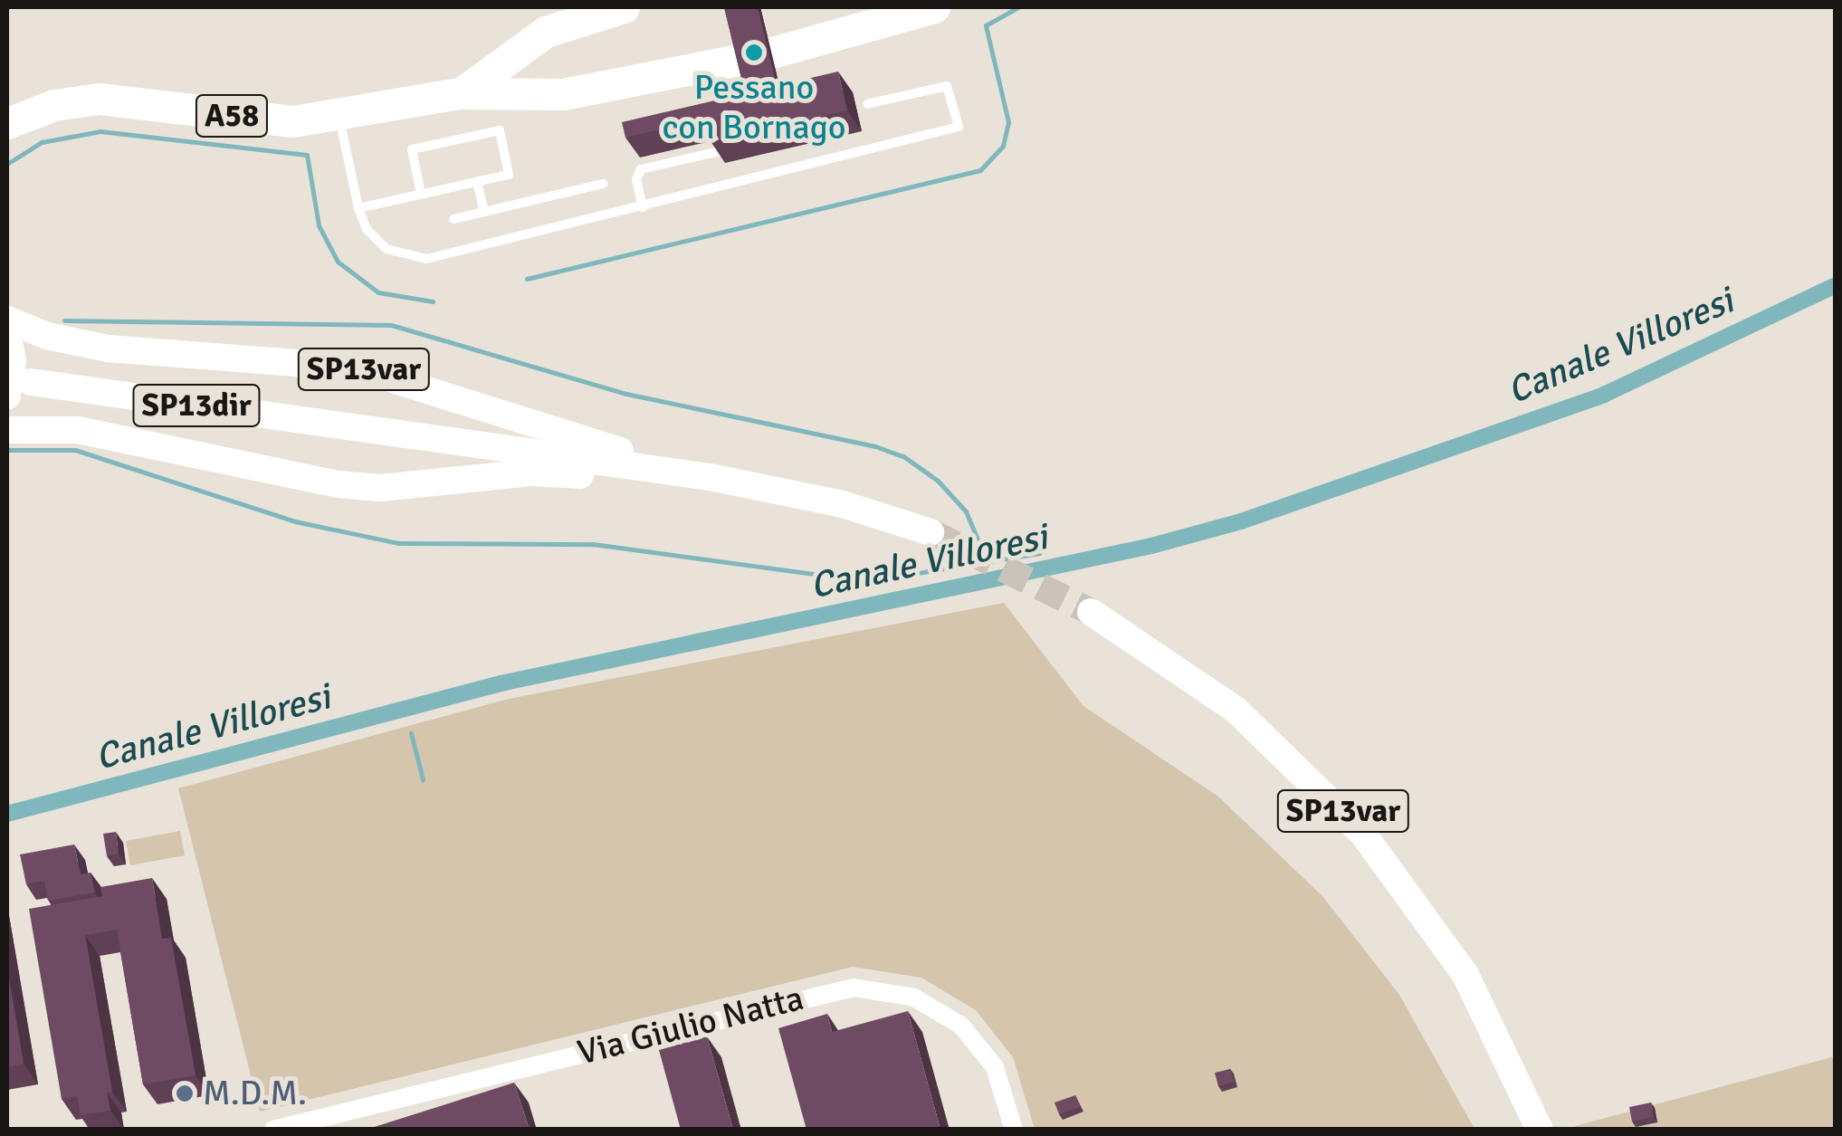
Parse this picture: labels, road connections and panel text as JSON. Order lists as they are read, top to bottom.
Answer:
{
  "streets": {
    "highway": ["A58"],
    "main road": ["SP13var", "SP13dir"],
    "street": ["Via Giulio Natta"]
  },
  "crossings": [
    ["SP13var", "SP13dir"]
  ],
  "water": ["Canale Villoresi"],
  "places": ["Pessano con Bornago", "M.D.M."]
}
